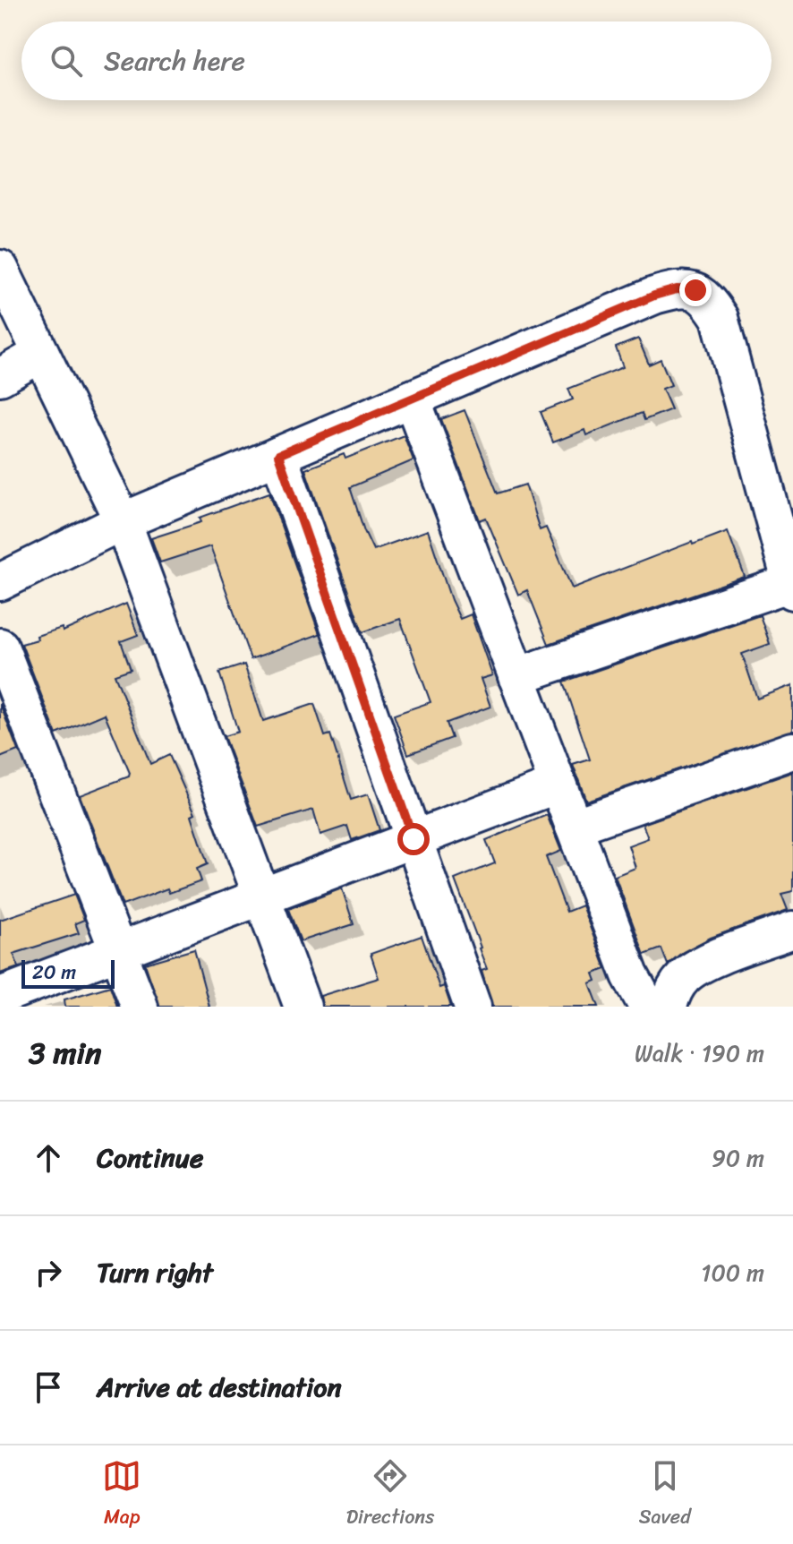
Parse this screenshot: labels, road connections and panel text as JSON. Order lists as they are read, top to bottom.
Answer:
{
  "scale_bar": "20 m",
  "page": {
    "search": "Search here",
    "scale": "20 m",
    "heading": ["3 min", "Walk · 190 m"],
    "list": [
      ["Continue", "90 m"],
      ["Turn right", "100 m"],
      "Arrive at destination"
    ],
    "nav": ["Map", "Directions", "Saved"]
  }
}
